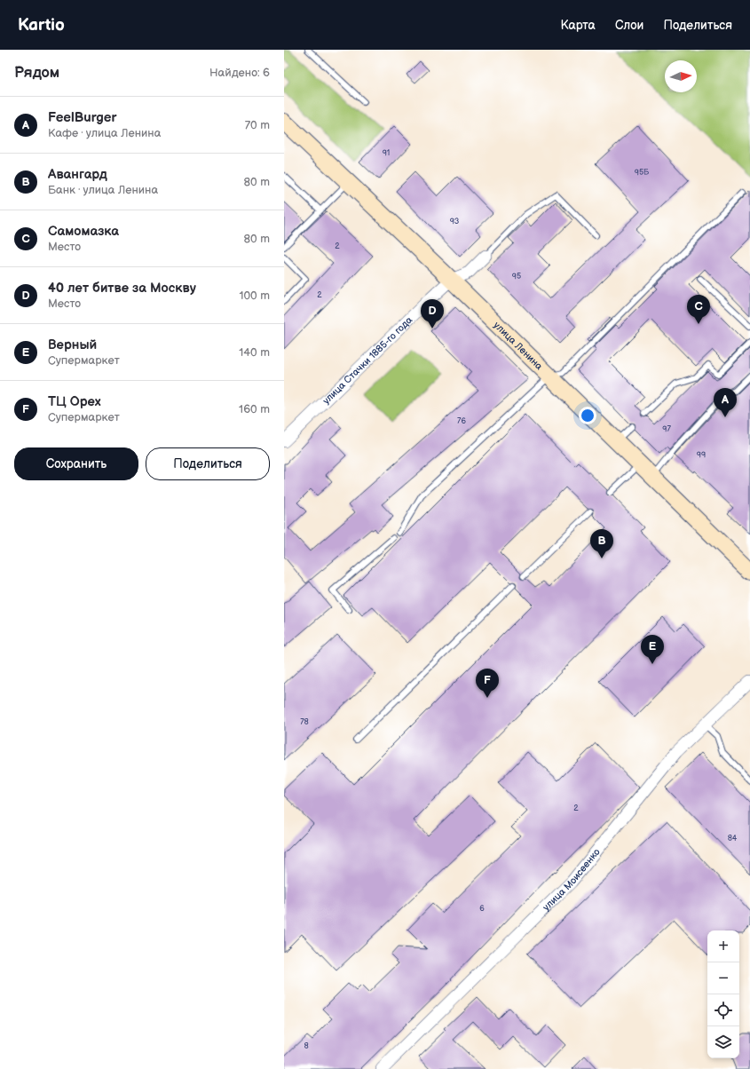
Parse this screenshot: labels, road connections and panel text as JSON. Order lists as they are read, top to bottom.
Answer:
{
  "streets": {
    "main road": ["улица Ленина"],
    "street": ["улица Стачки 1885-го года", "улица Моисеенко"]
  },
  "crossings": [
    ["улица Ленина", "улица Стачки 1885-го года"]
  ],
  "house_numbers": [
    "91",
    "95Б",
    "93",
    "2",
    "95",
    "2",
    "76",
    "97",
    "99",
    "78",
    "2",
    "84",
    "6",
    "8"
  ],
  "north": "right",
  "page": {
    "header": "Kartio",
    "nav": ["Карта", "Слои", "Поделиться"],
    "heading": ["Рядом", "Найдено: 6"],
    "list": [
      {
        "mark": "A",
        "name": "FeelBurger",
        "note": "Кафе · улица Ленина",
        "value": "70 m"
      },
      {
        "mark": "B",
        "name": "Авангард",
        "note": "Банк · улица Ленина",
        "value": "80 m"
      },
      {
        "mark": "C",
        "name": "Самомазка",
        "note": "Место",
        "value": "80 m"
      },
      {
        "mark": "D",
        "name": "40 лет битве за Москву",
        "note": "Место",
        "value": "100 m"
      },
      {
        "mark": "E",
        "name": "Верный",
        "note": "Супермаркет",
        "value": "140 m"
      },
      {
        "mark": "F",
        "name": "ТЦ Орех",
        "note": "Супермаркет",
        "value": "160 m"
      }
    ],
    "pins": [
      "C",
      "D",
      "A",
      "B",
      "E",
      "F"
    ],
    "buttons": ["Сохранить", "Поделиться"],
    "map_buttons": ["+", "−"]
  }
}
